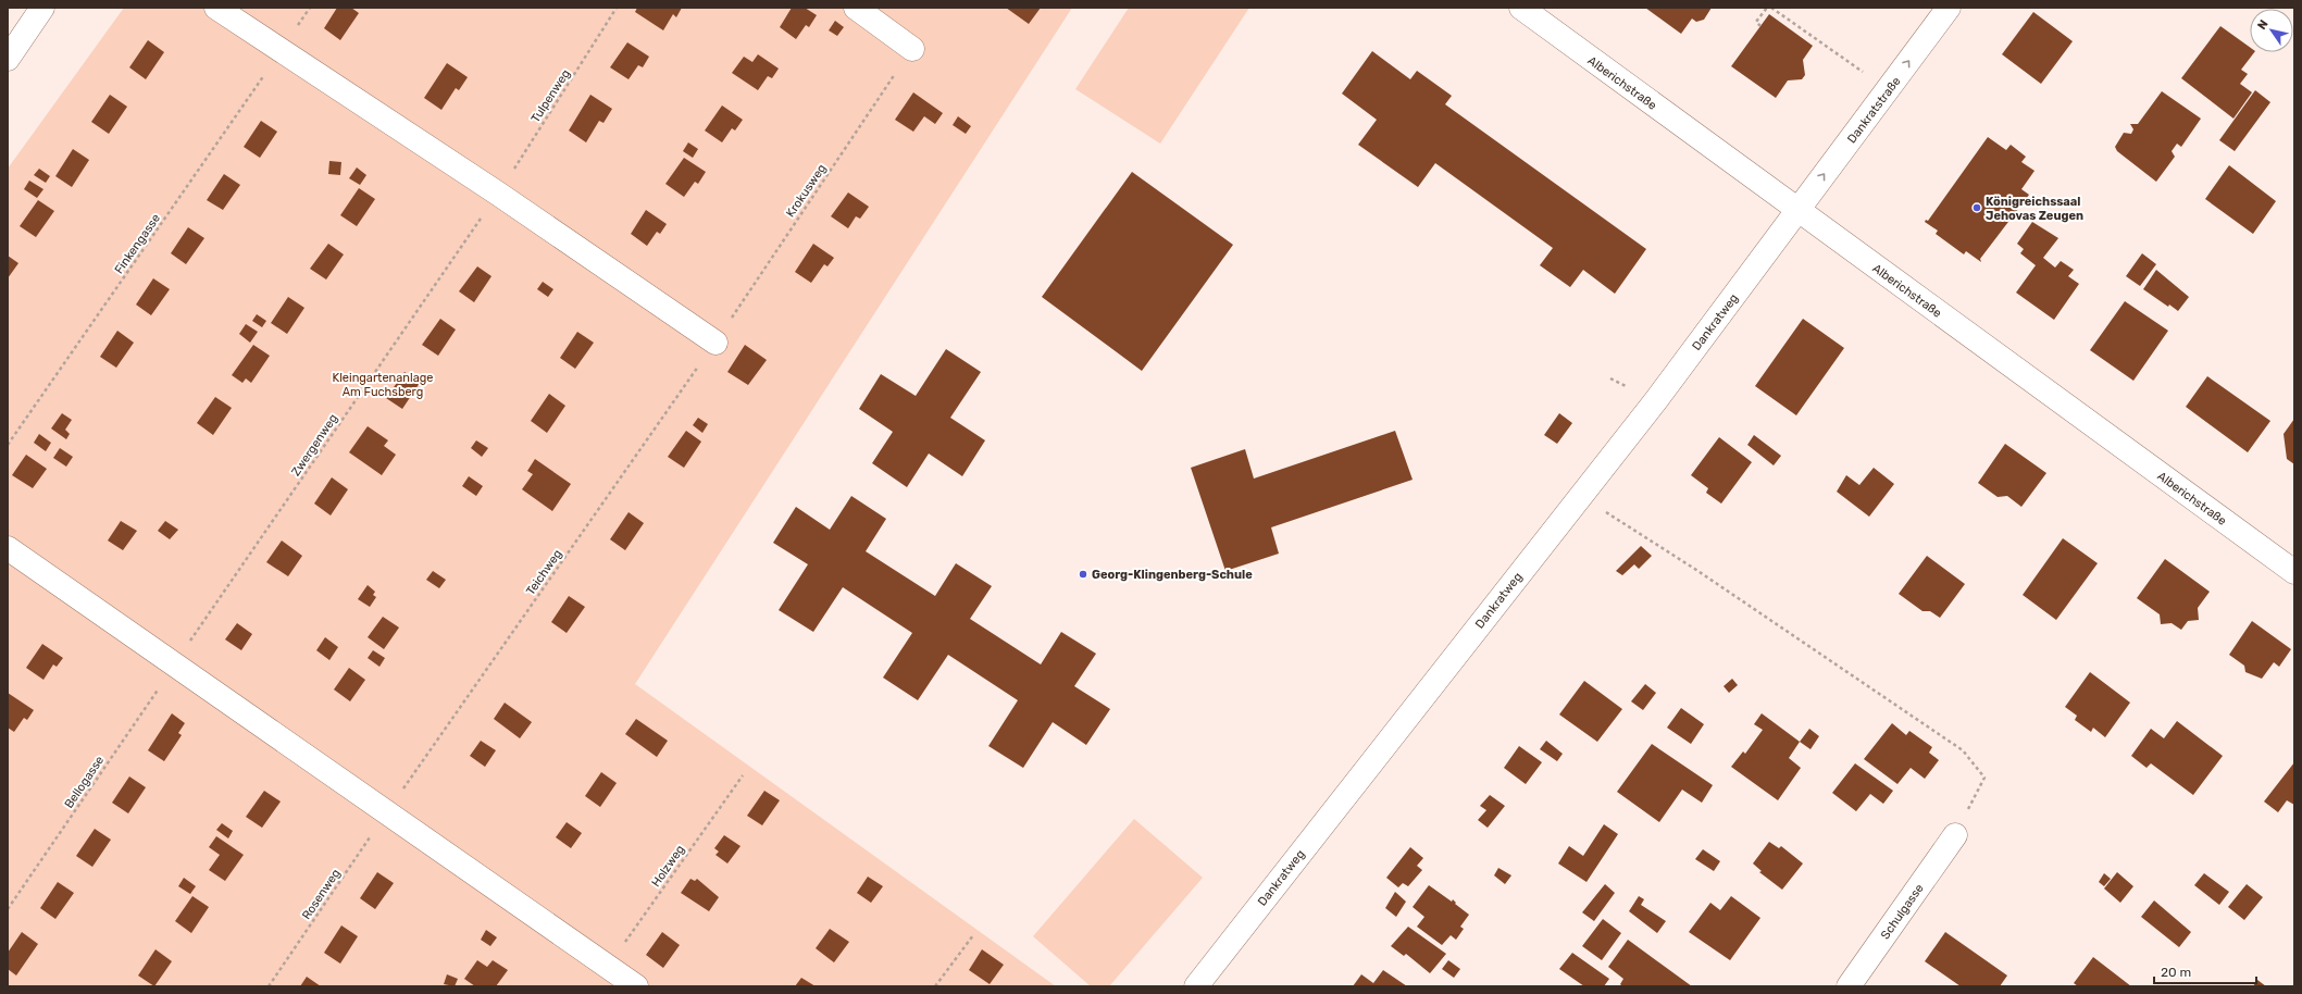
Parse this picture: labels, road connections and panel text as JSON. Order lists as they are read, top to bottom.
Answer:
{
  "streets": {
    "street": [
      "Alberichstraße",
      "Dankratstraße",
      "Dankratweg",
      "Schulgasse"
    ],
    "path": [
      "Tulpenweg",
      "Krokusweg",
      "Finkengasse",
      "Zwergenweg",
      "Teichweg",
      "Bellogasse",
      "Holzweg",
      "Rosenweg"
    ]
  },
  "crossings": [
    ["Alberichstraße", "Dankratstraße"],
    ["Alberichstraße", "Dankratweg"],
    ["Tulpenweg", "Zwergenweg"],
    ["Dankratstraße", "Dankratweg"],
    ["Krokusweg", "Teichweg"],
    ["Zwergenweg", "Bellogasse"],
    ["Teichweg", "Rosenweg"]
  ],
  "one_way": ["Dankratstraße"],
  "parks": ["Kleingartenanlage Am Fuchsberg"],
  "places": ["Königreichssaal Jehovas Zeugen", "Georg-Klingenberg-Schule"],
  "scale_bar": "20 m",
  "north": "top left"
}
